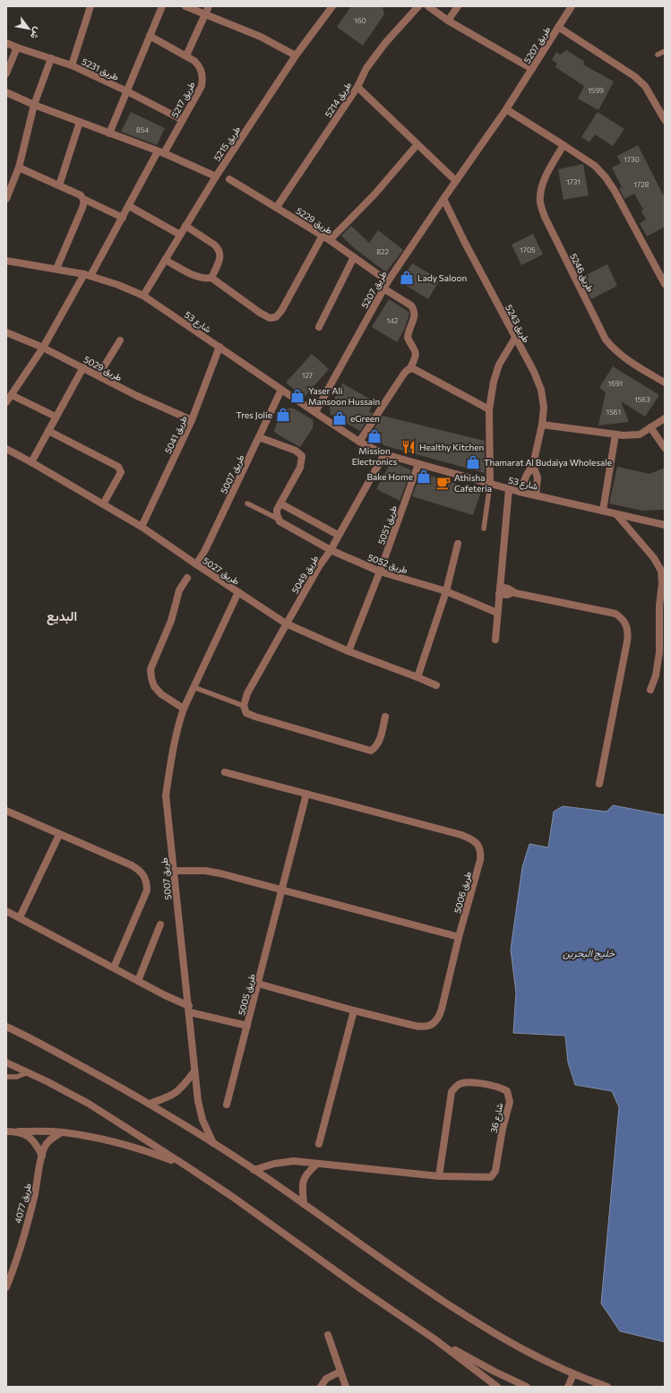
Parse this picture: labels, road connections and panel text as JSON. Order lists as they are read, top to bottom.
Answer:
{
  "streets": {
    "street": [
      "طريق 5207",
      "طريق 5231",
      "طريق 5217",
      "طريق 5214",
      "طريق 5215",
      "طريق 5229",
      "طريق 5246",
      "شارع 53",
      "طريق 5243",
      "طريق 5029",
      "طريق 5041",
      "طريق 5007",
      "طريق 5051",
      "طريق 5052",
      "طريق 5027",
      "طريق 5049",
      "طريق 5006",
      "طريق 5005",
      "شارع 36",
      "طريق 4077"
    ]
  },
  "crossings": [
    ["طريق 5207", "طريق 5229"],
    ["طريق 5207", "شارع 53"],
    ["طريق 5207", "طريق 5243"],
    ["طريق 5231", "طريق 5217"],
    ["طريق 5217", "شارع 53"],
    ["طريق 5217", "طريق 5029"],
    ["طريق 5214", "طريق 5229"],
    ["طريق 5215", "شارع 53"],
    ["شارع 53", "طريق 5243"],
    ["شارع 53", "طريق 5041"],
    ["شارع 53", "طريق 5007"],
    ["شارع 53", "طريق 5051"],
    ["شارع 53", "طريق 5049"],
    ["طريق 5029", "طريق 5041"],
    ["طريق 5041", "طريق 5027"],
    ["طريق 5007", "طريق 5027"],
    ["طريق 5051", "طريق 5052"],
    ["طريق 5051", "طريق 5027"],
    ["طريق 5052", "طريق 5049"],
    ["طريق 5027", "طريق 5049"],
    ["طريق 5006", "طريق 5005"]
  ],
  "districts": ["البديع"],
  "water": ["خليج البحرين"],
  "places": {
    "shop": [
      "Lady Saloon",
      "Yaser Ali Mansoon Hussain",
      "Tres Jolie",
      "eGreen",
      "Mission Electronics",
      "Thamarat Al Budaiya Wholesale",
      "Bake Home"
    ],
    "restaurant": ["Healthy Kitchen"],
    "cafe": ["Athisha Cafeteria"]
  },
  "house_numbers": [
    "160",
    "1599",
    "854",
    "1730",
    "1731",
    "1728",
    "1705",
    "822",
    "142",
    "127",
    "1691",
    "1563",
    "1561"
  ],
  "north": "bottom right"
}
